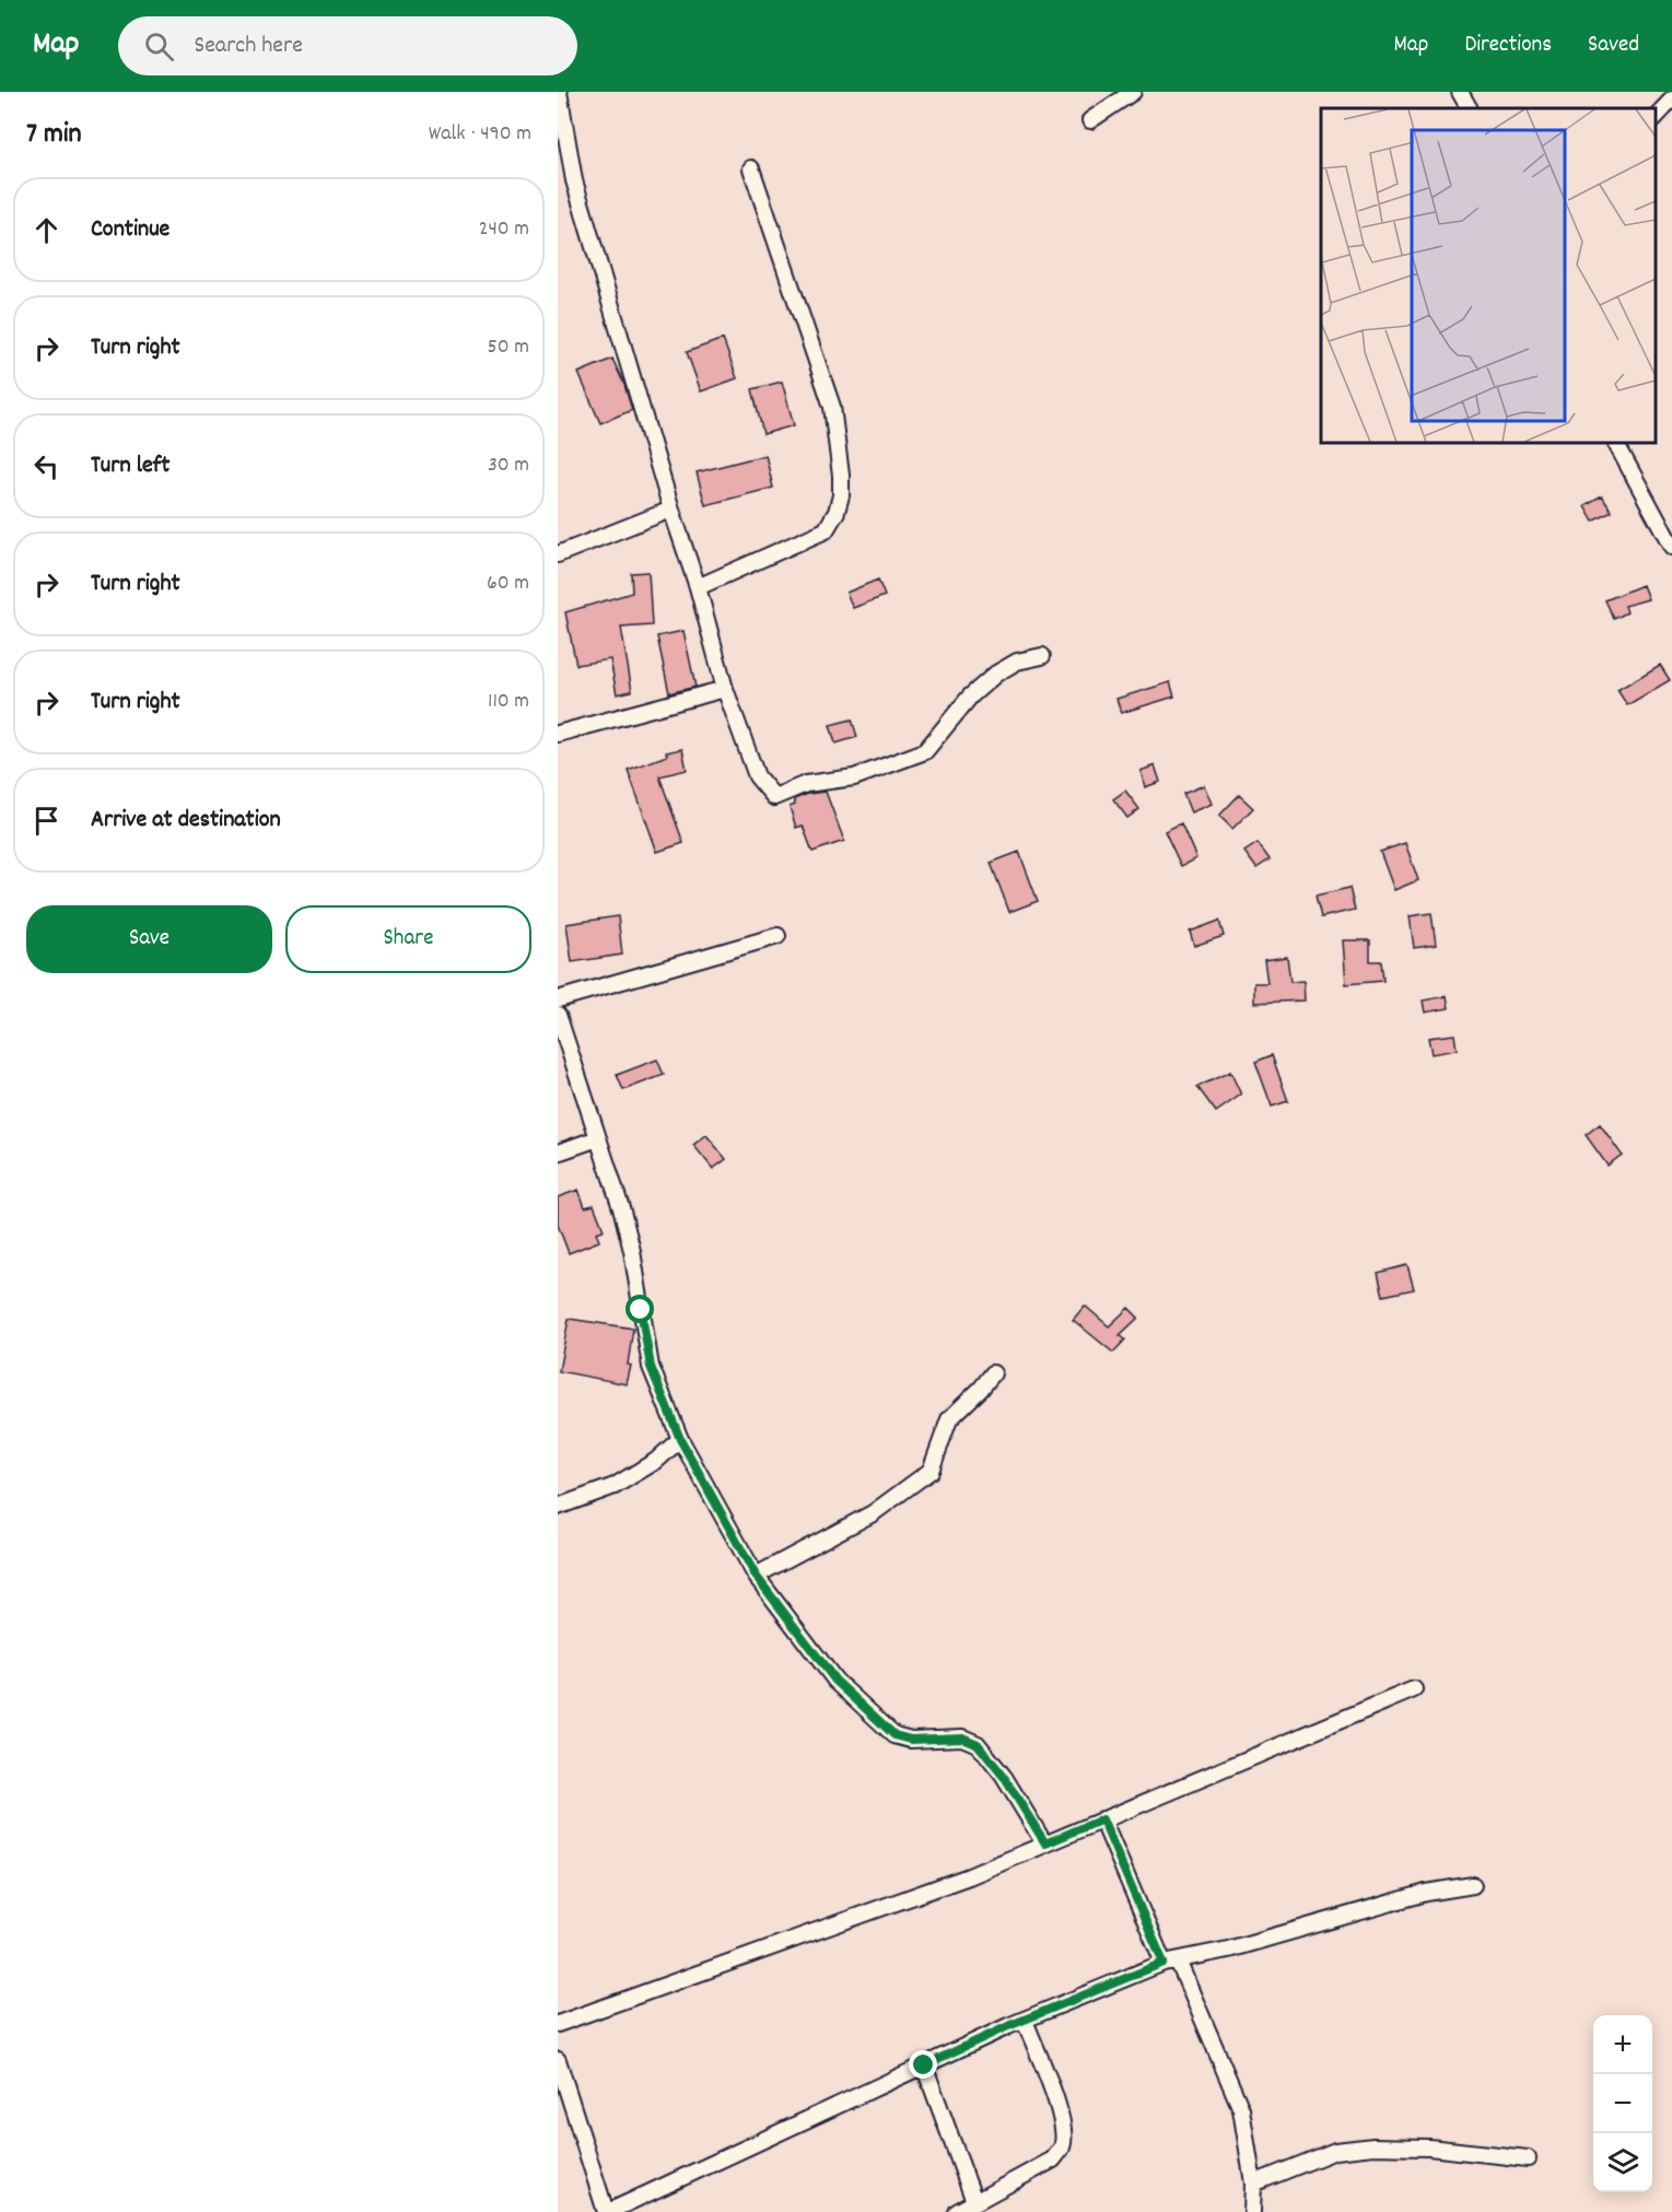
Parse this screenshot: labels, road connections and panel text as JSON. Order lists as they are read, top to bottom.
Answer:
{
  "page": {
    "header": "Map",
    "search": "Search here",
    "nav": ["Map", "Directions", "Saved"],
    "heading": ["7 min", "Walk · 490 m"],
    "list": [
      ["Continue", "240 m"],
      ["Turn right", "50 m"],
      ["Turn left", "30 m"],
      ["Turn right", "60 m"],
      ["Turn right", "110 m"],
      "Arrive at destination"
    ],
    "buttons": ["Save", "Share"],
    "map_buttons": ["+", "−"]
  }
}
